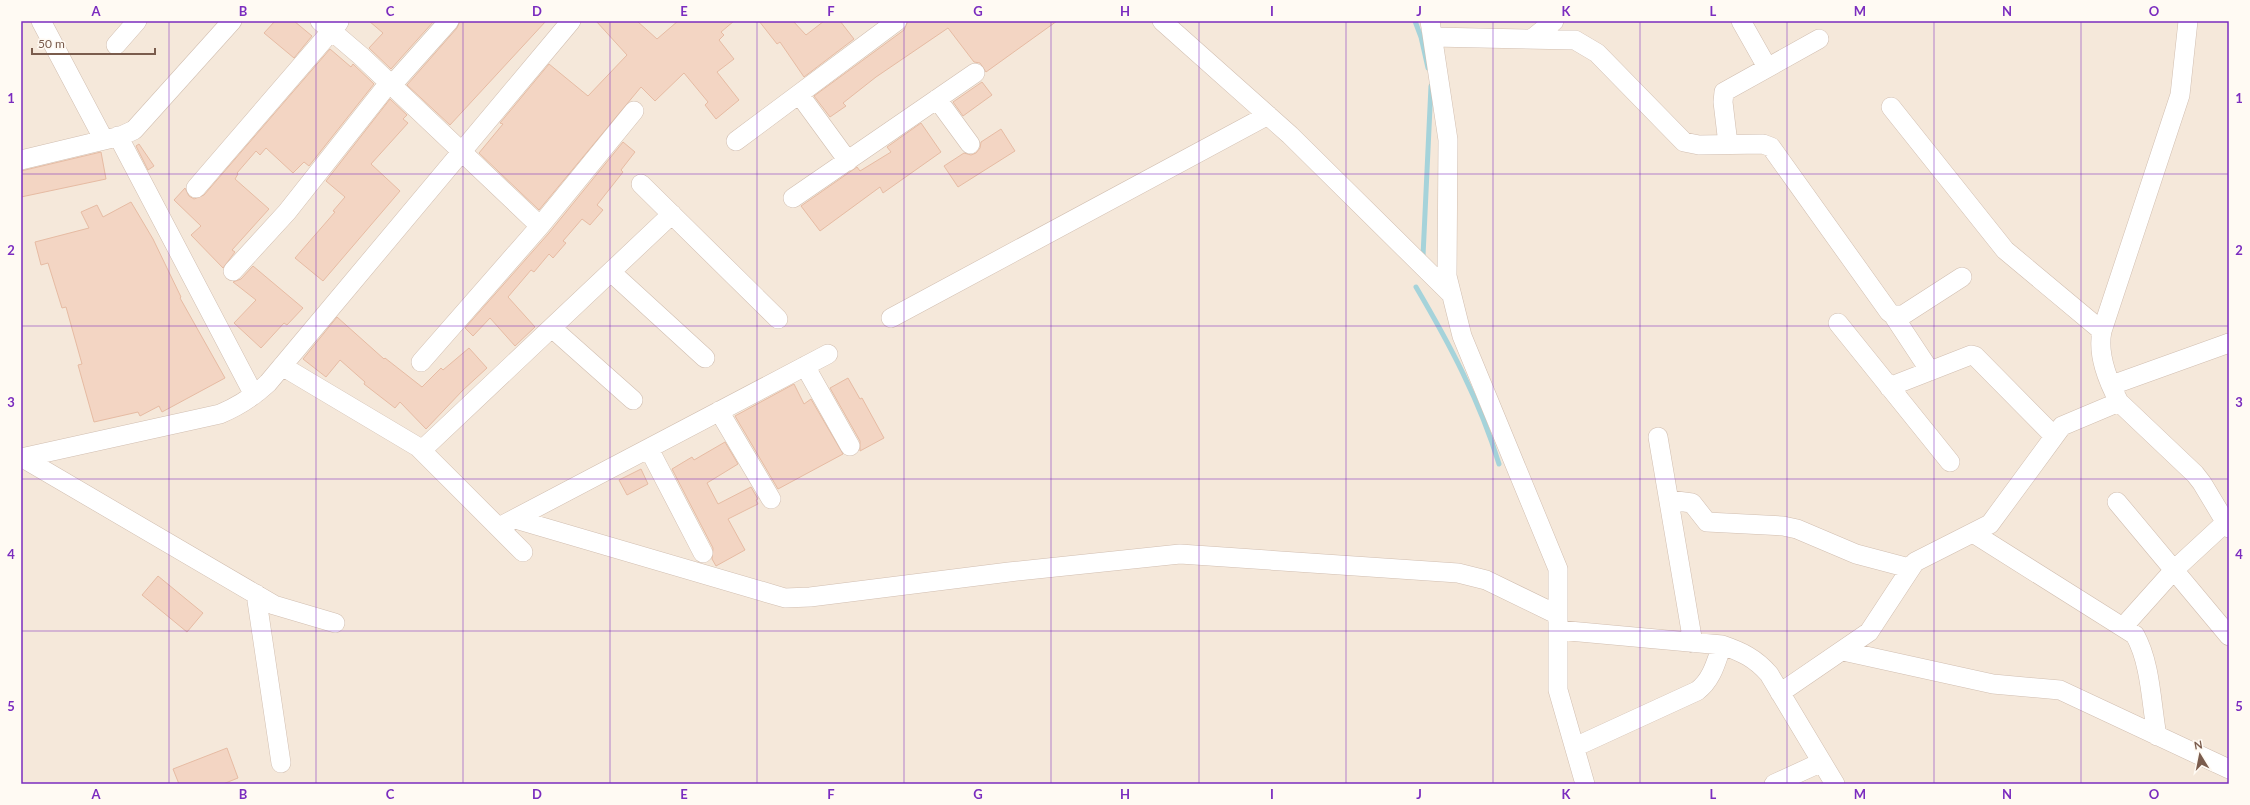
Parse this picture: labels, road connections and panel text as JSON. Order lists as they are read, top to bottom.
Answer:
{
  "scale_bar": "50 m",
  "north": "top",
  "grid": {
    "columns": [
      "A",
      "B",
      "C",
      "D",
      "E",
      "F",
      "G",
      "H",
      "I",
      "J",
      "K",
      "L",
      "M",
      "N",
      "O"
    ],
    "rows": [
      "1",
      "2",
      "3",
      "4",
      "5"
    ]
  }
}
